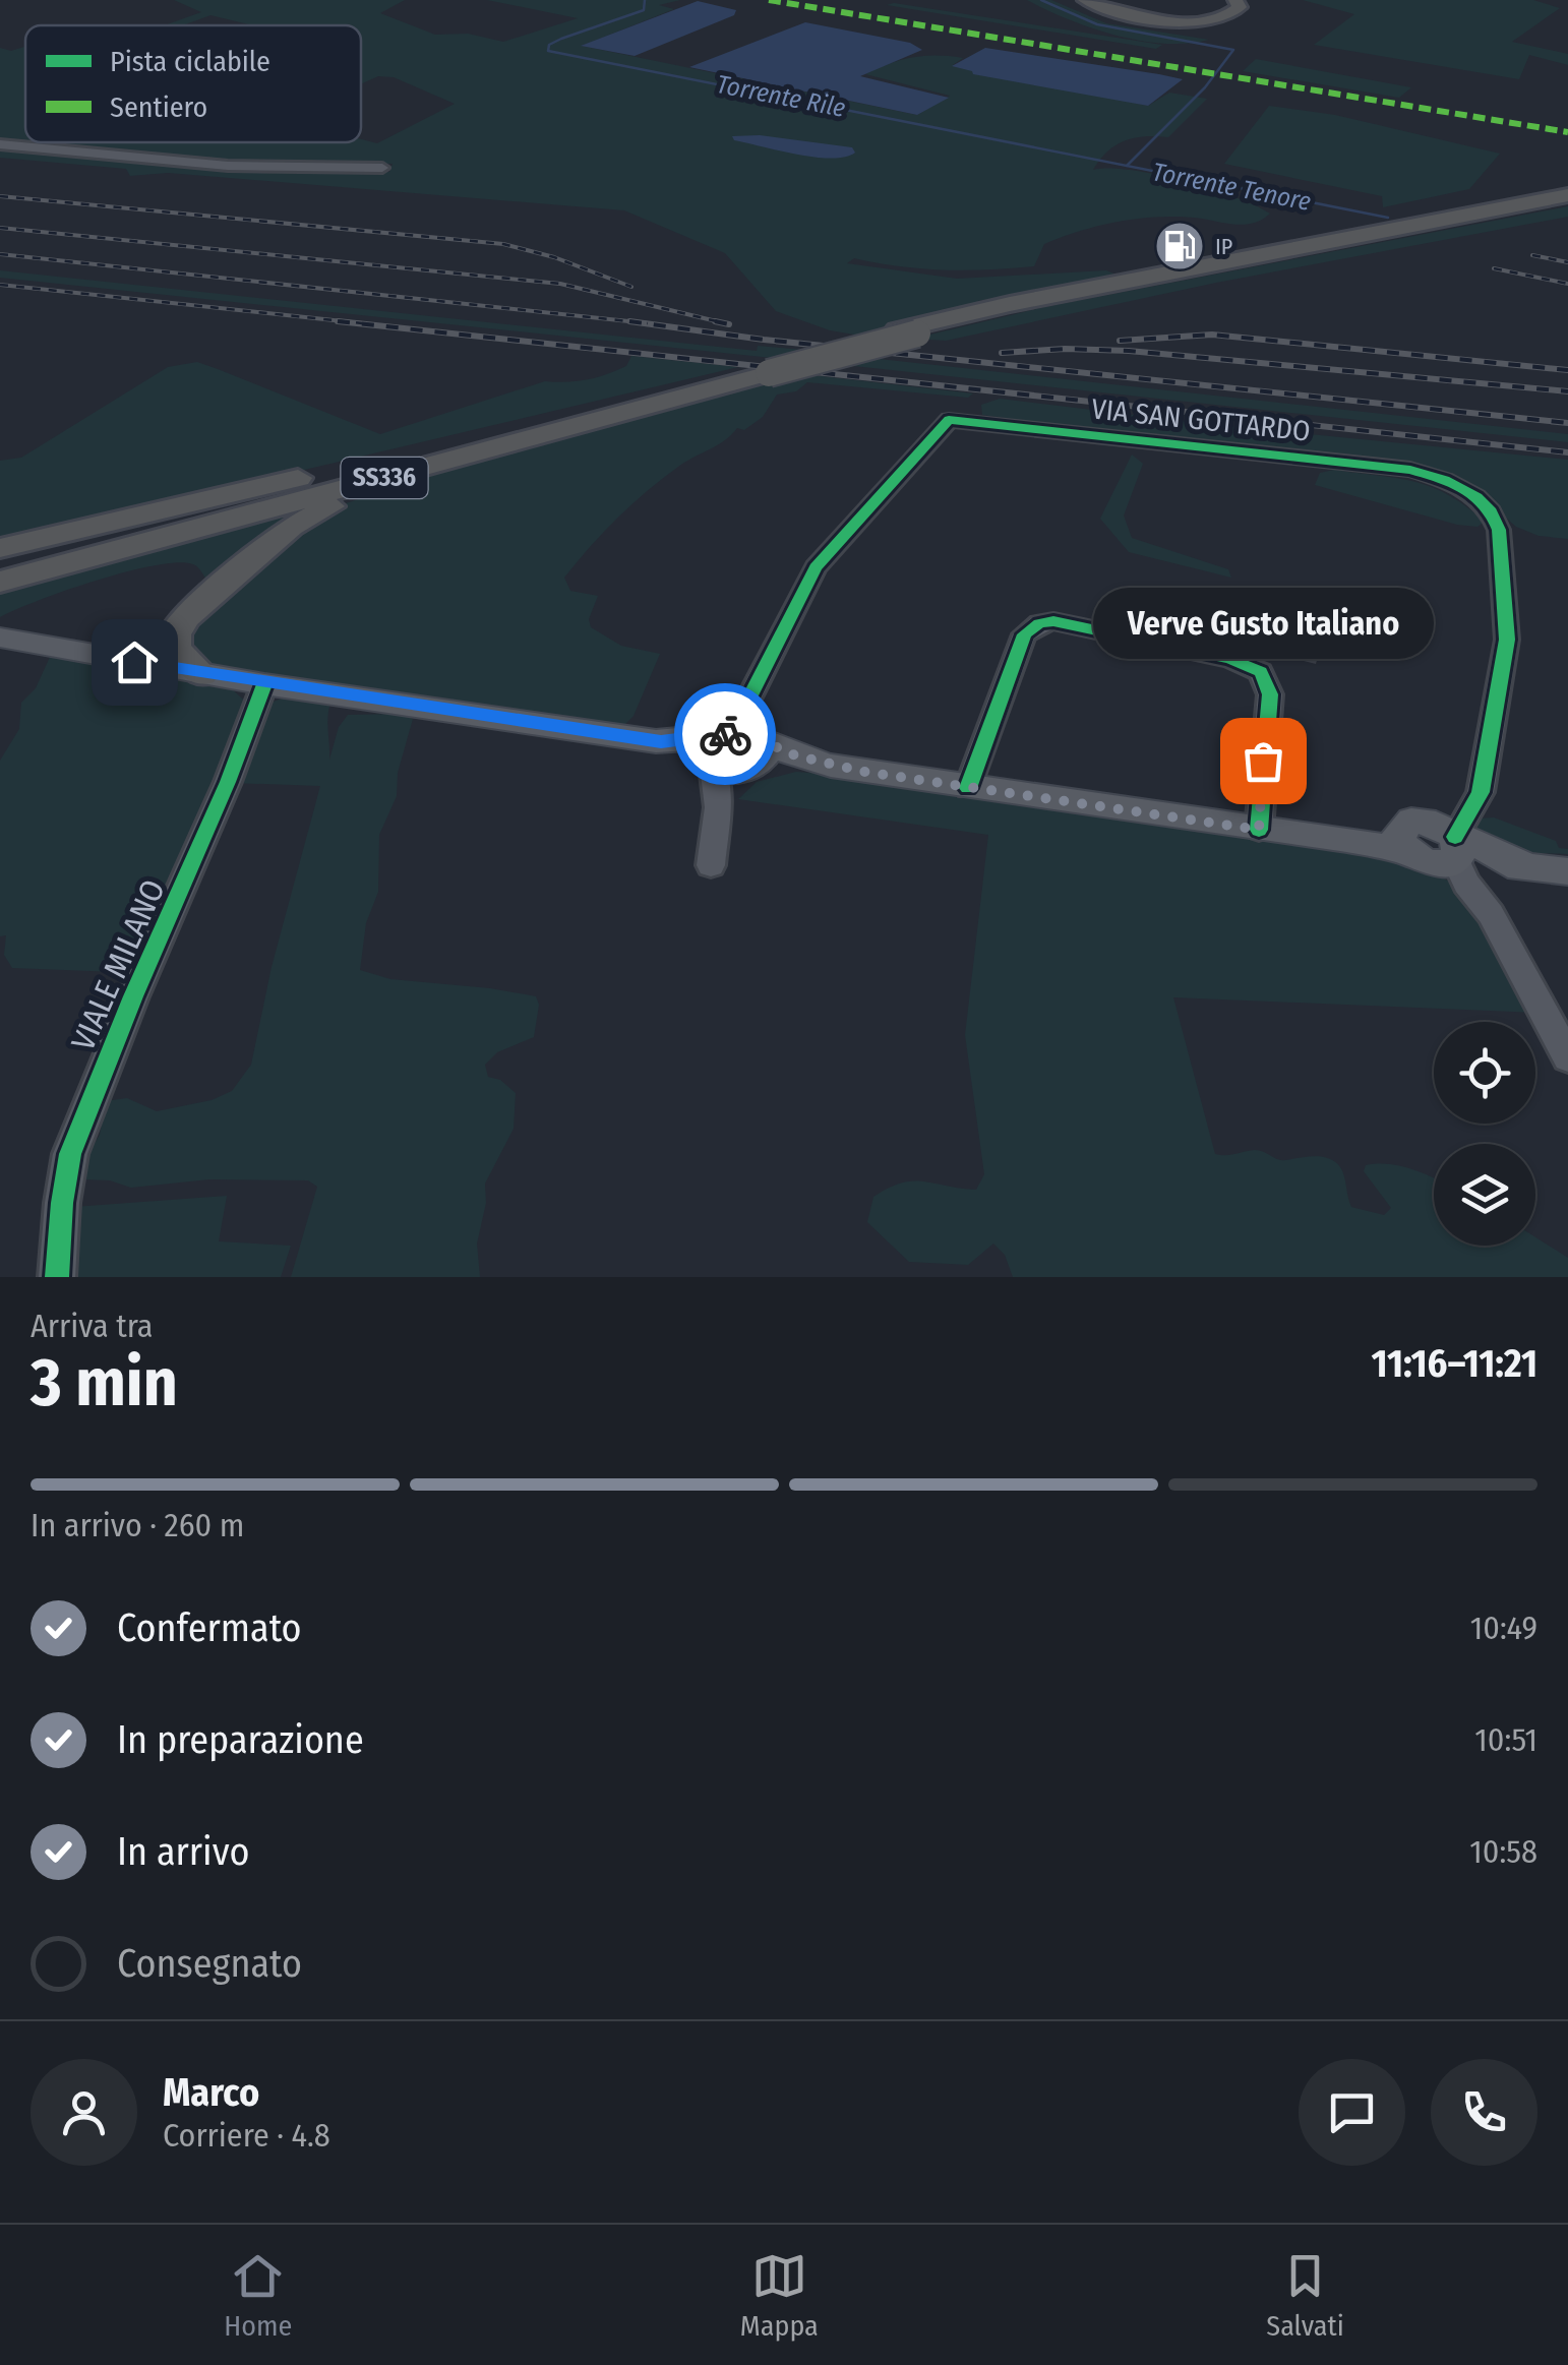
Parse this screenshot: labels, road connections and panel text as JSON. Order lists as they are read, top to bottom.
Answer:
{
  "streets": {
    "highway": ["SS336"],
    "street": ["VIA SAN GOTTARDO", "VIALE MILANO"]
  },
  "water": ["Torrente Rile", "Torrente Tenore"],
  "places": {
    "fuel station": ["IP"],
    "other": ["Verve Gusto Italiano"]
  },
  "legend": ["Pista ciclabile", "Sentiero"],
  "page": {
    "bubble": "Verve Gusto Italiano",
    "heading": ["3 min", "Arriva tra", "11:16–11:21"],
    "panel": ["Marco", "Corriere · 4.8"],
    "bar": "In arrivo · 260 m",
    "list": [
      ["Confermato", "10:49"],
      ["In preparazione", "10:51"],
      ["In arrivo", "10:58"],
      "Consegnato"
    ],
    "tabs": ["Home", "Mappa", "Salvati"]
  }
}
